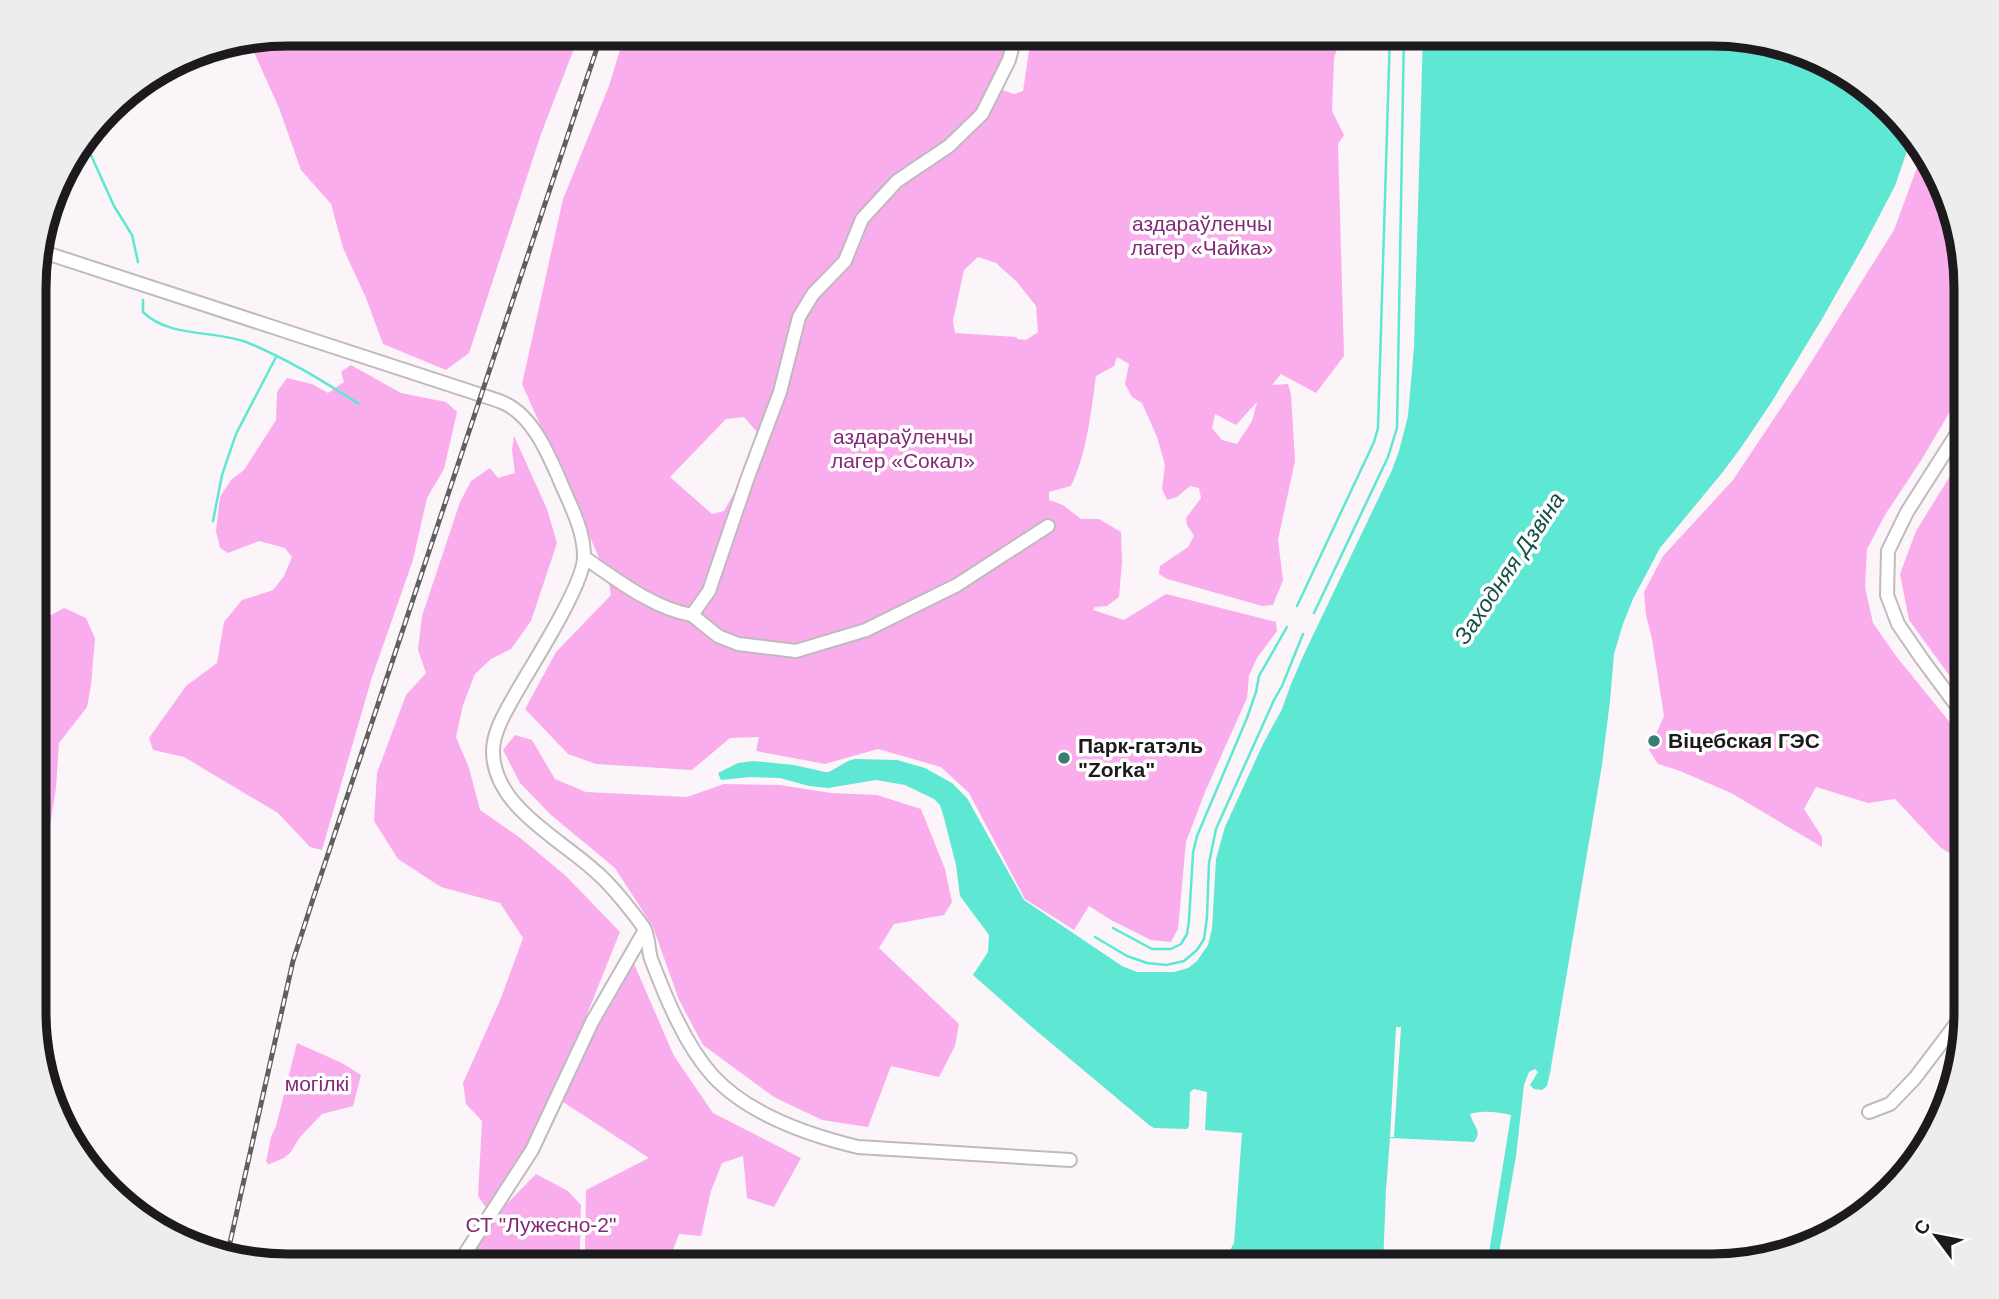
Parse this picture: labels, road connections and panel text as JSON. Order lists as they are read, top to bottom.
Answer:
{
  "water": ["Заходняя Дзвіна"],
  "parks": [
    "аздараўленчы лагер «Чайка»",
    "аздараўленчы лагер «Сокал»",
    "могілкі",
    "СТ \"Лужесно-2\""
  ],
  "places": ["Віцебская ГЭС", "Парк-гатэль \"Zorka\""],
  "north": "top left"
}
